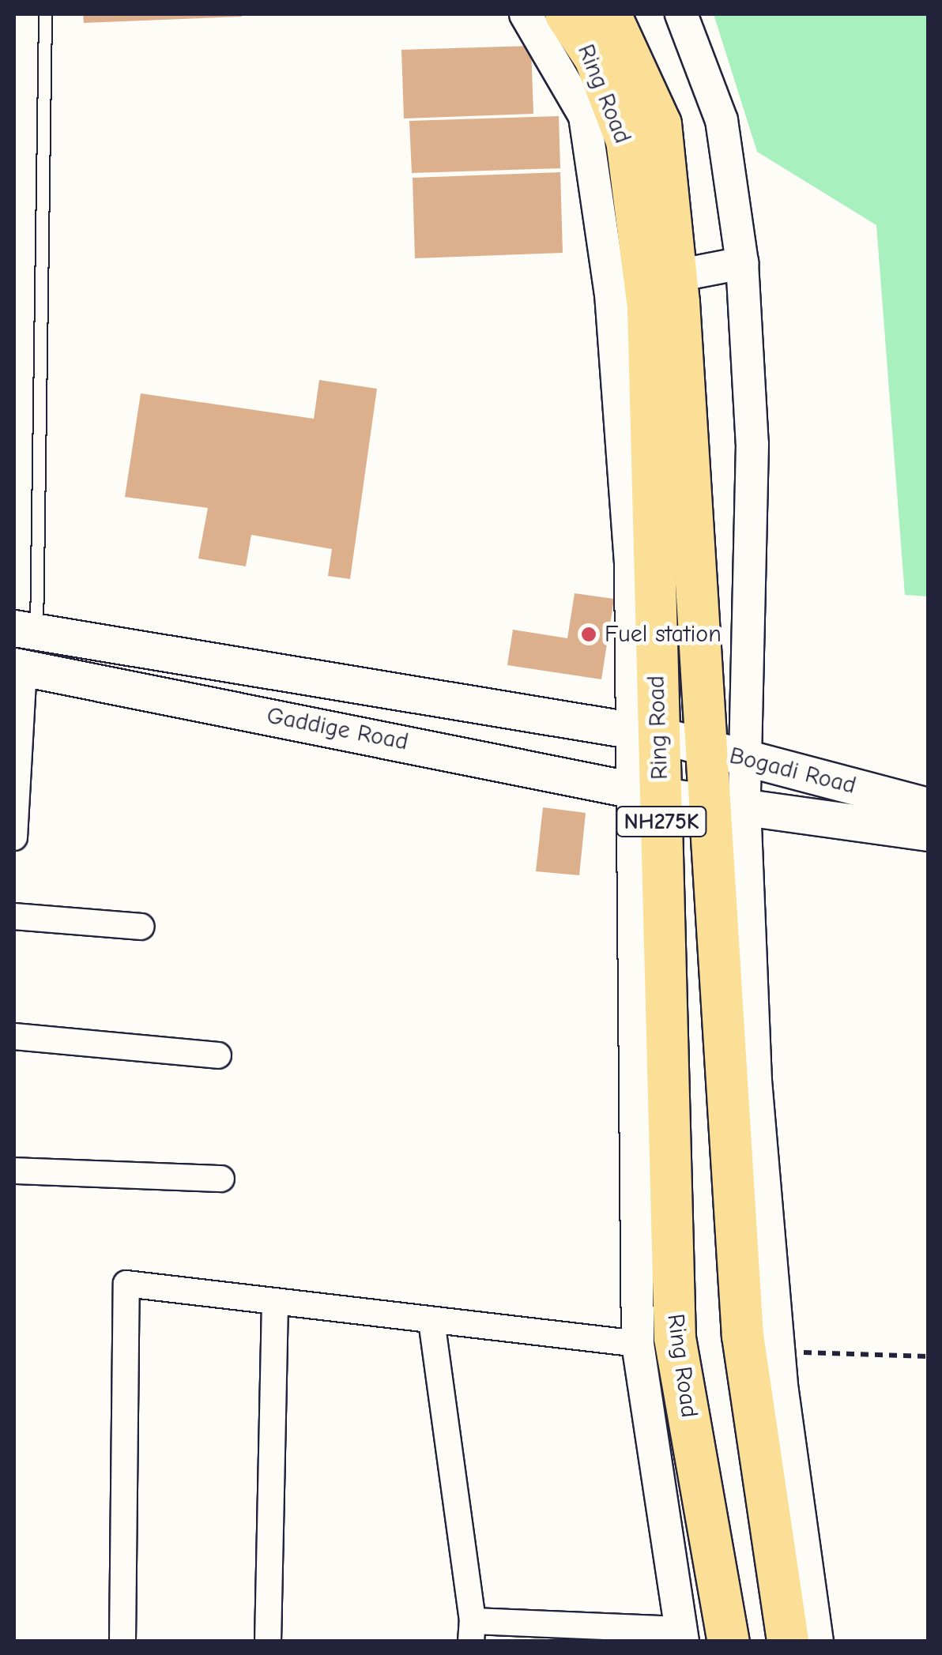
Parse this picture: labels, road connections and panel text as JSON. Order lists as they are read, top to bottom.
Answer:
{
  "streets": {
    "highway": ["Ring Road", "NH275K"],
    "main road": ["Gaddige Road", "Bogadi Road"]
  },
  "crossings": [
    ["Ring Road", "Gaddige Road"],
    ["Ring Road", "Bogadi Road"],
    ["Gaddige Road", "Bogadi Road"]
  ],
  "places": ["Fuel station"]
}
